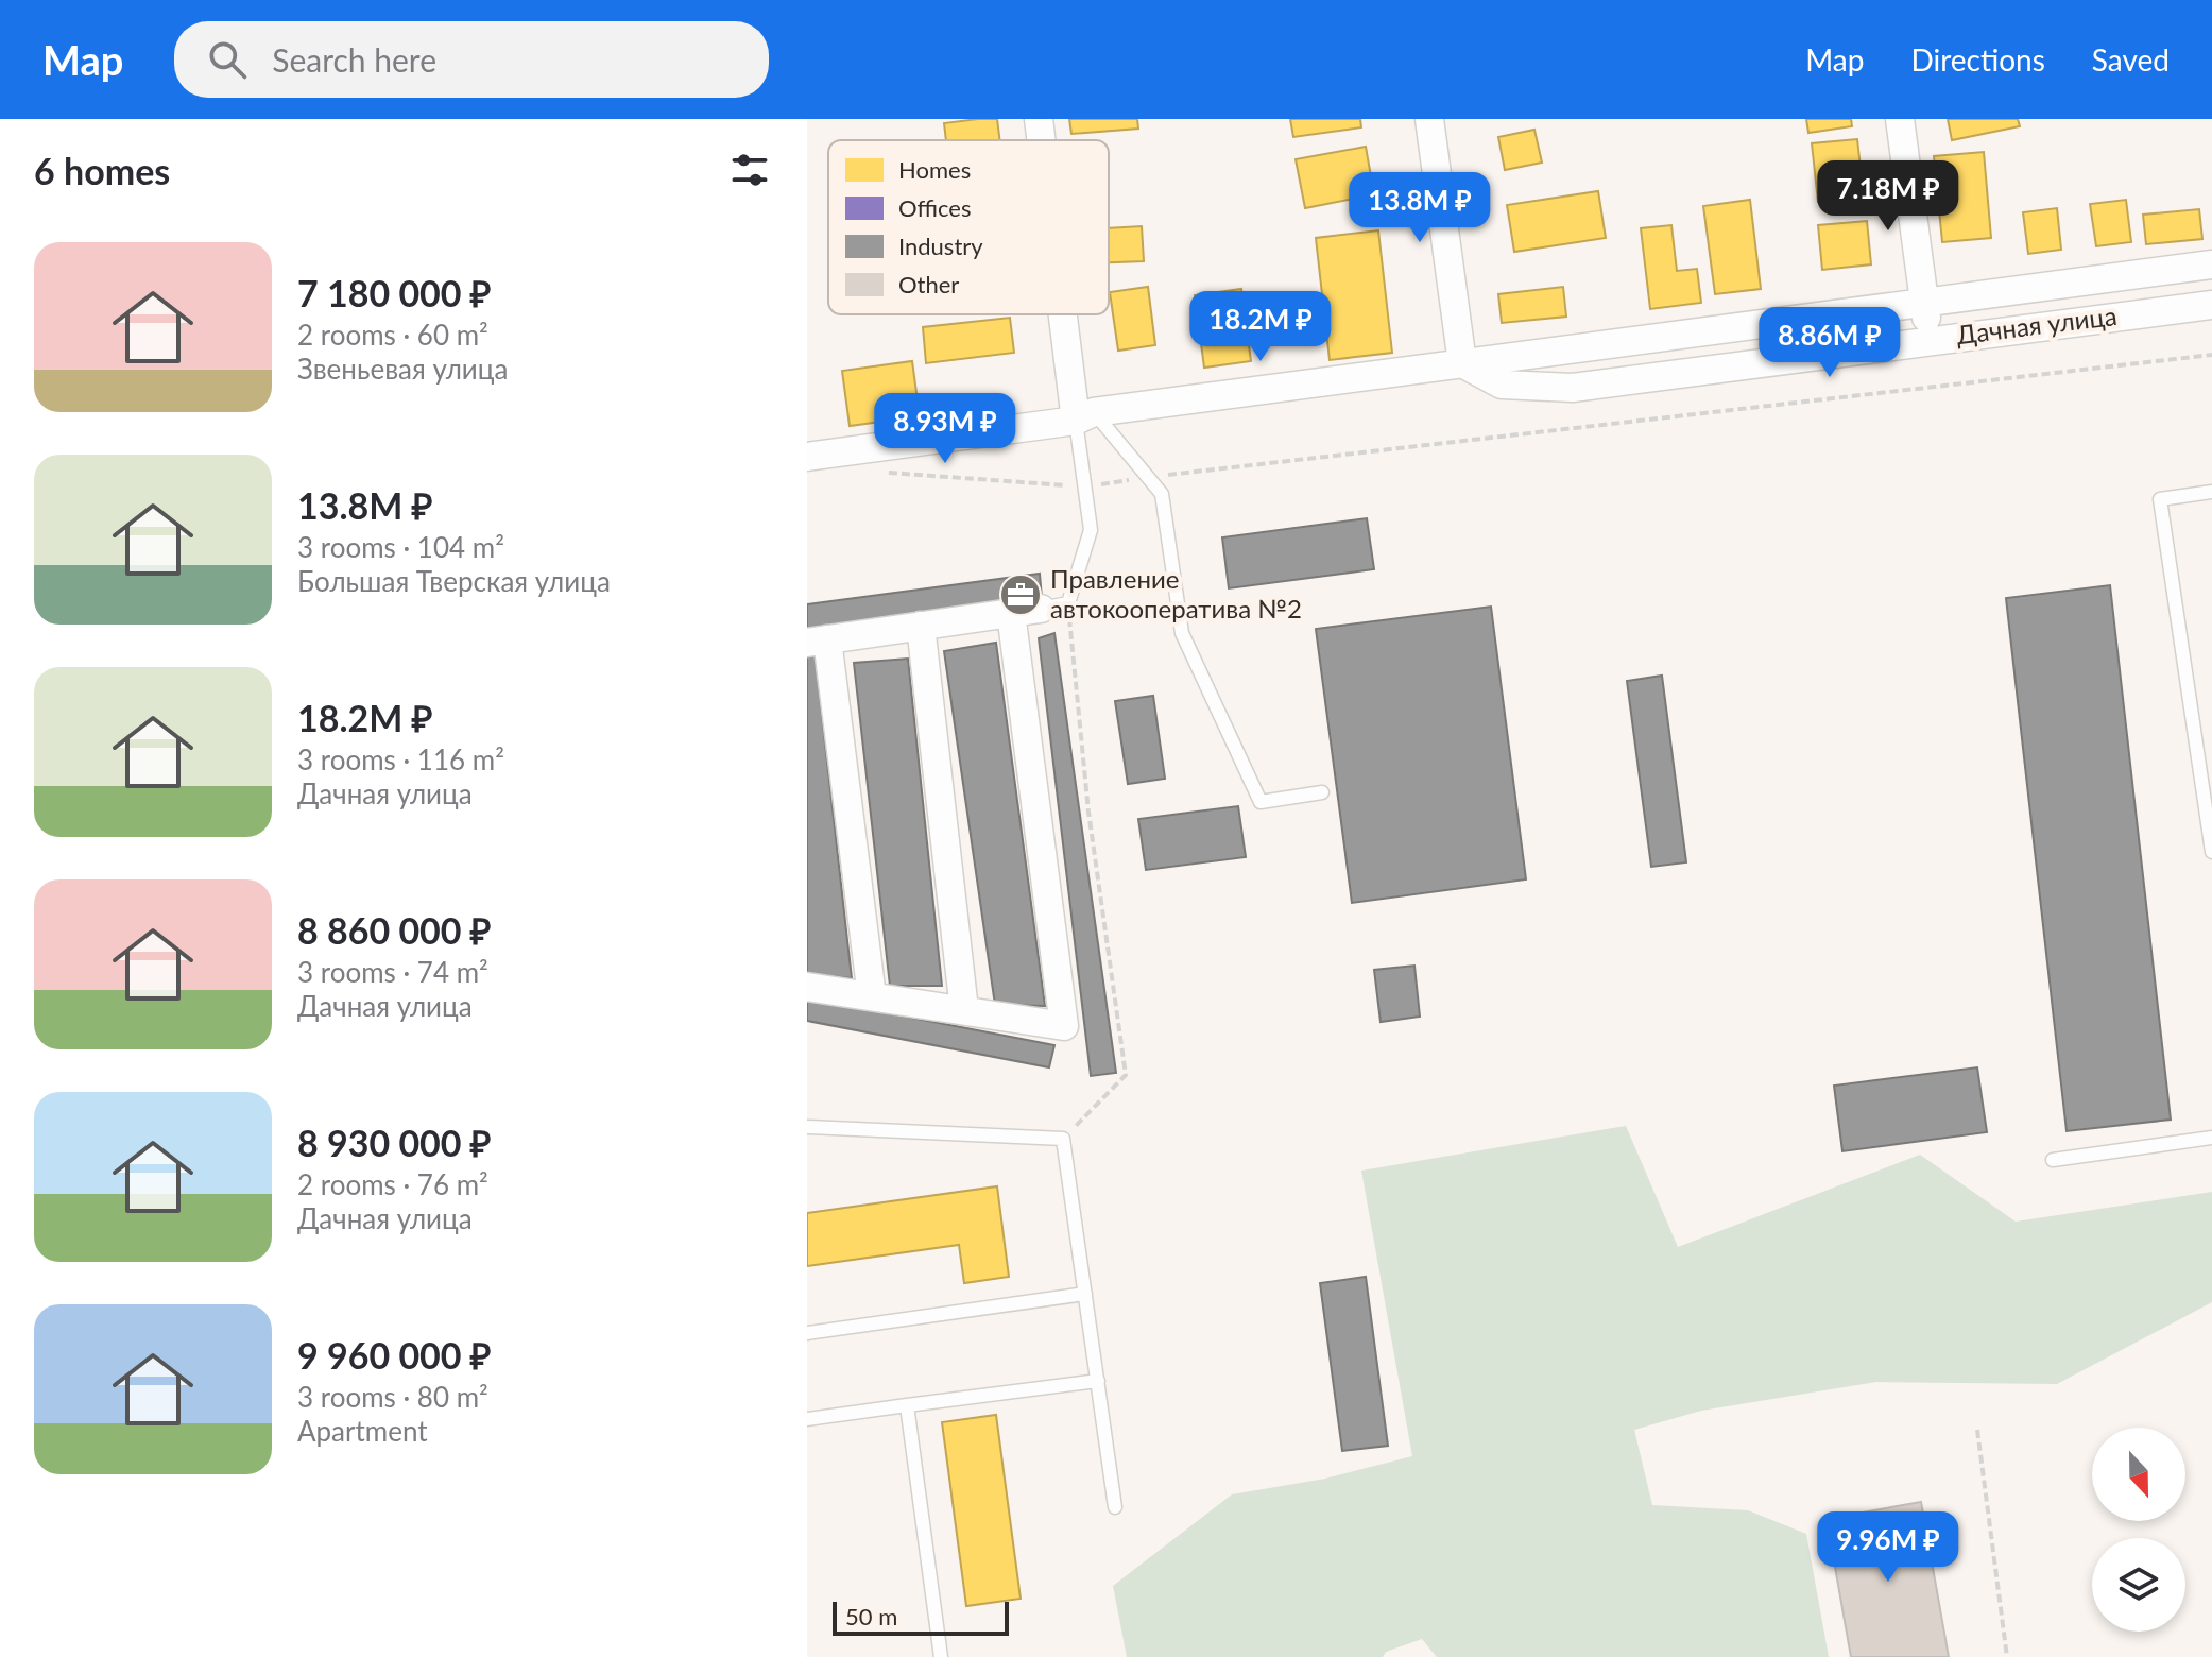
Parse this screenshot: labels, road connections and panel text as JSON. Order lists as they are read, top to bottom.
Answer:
{
  "streets": {
    "street": ["Дачная улица"]
  },
  "places": {
    "office": ["Правление автокооператива №2"]
  },
  "legend": [
    "Homes",
    "Offices",
    "Industry",
    "Other"
  ],
  "scale_bar": "50 m",
  "north": "bottom",
  "page": {
    "header": "Map",
    "search": "Search here",
    "nav": ["Map", "Directions", "Saved"],
    "heading": "6 homes",
    "price": [
      "7.18M ₽",
      "13.8M ₽",
      "18.2M ₽",
      "8.86M ₽",
      "8.93M ₽",
      "9.96M ₽"
    ],
    "list": [
      {
        "name": "7 180 000 ₽",
        "note": "2 rooms · 60 m² · Звеньевая улица"
      },
      {
        "name": "13.8M ₽",
        "note": "3 rooms · 104 m² · Большая Тверская улица"
      },
      {
        "name": "18.2M ₽",
        "note": "3 rooms · 116 m² · Дачная улица"
      },
      {
        "name": "8 860 000 ₽",
        "note": "3 rooms · 74 m² · Дачная улица"
      },
      {
        "name": "8 930 000 ₽",
        "note": "2 rooms · 76 m² · Дачная улица"
      },
      {
        "name": "9 960 000 ₽",
        "note": "3 rooms · 80 m² · Apartment"
      }
    ],
    "scale": "50 m"
  }
}
